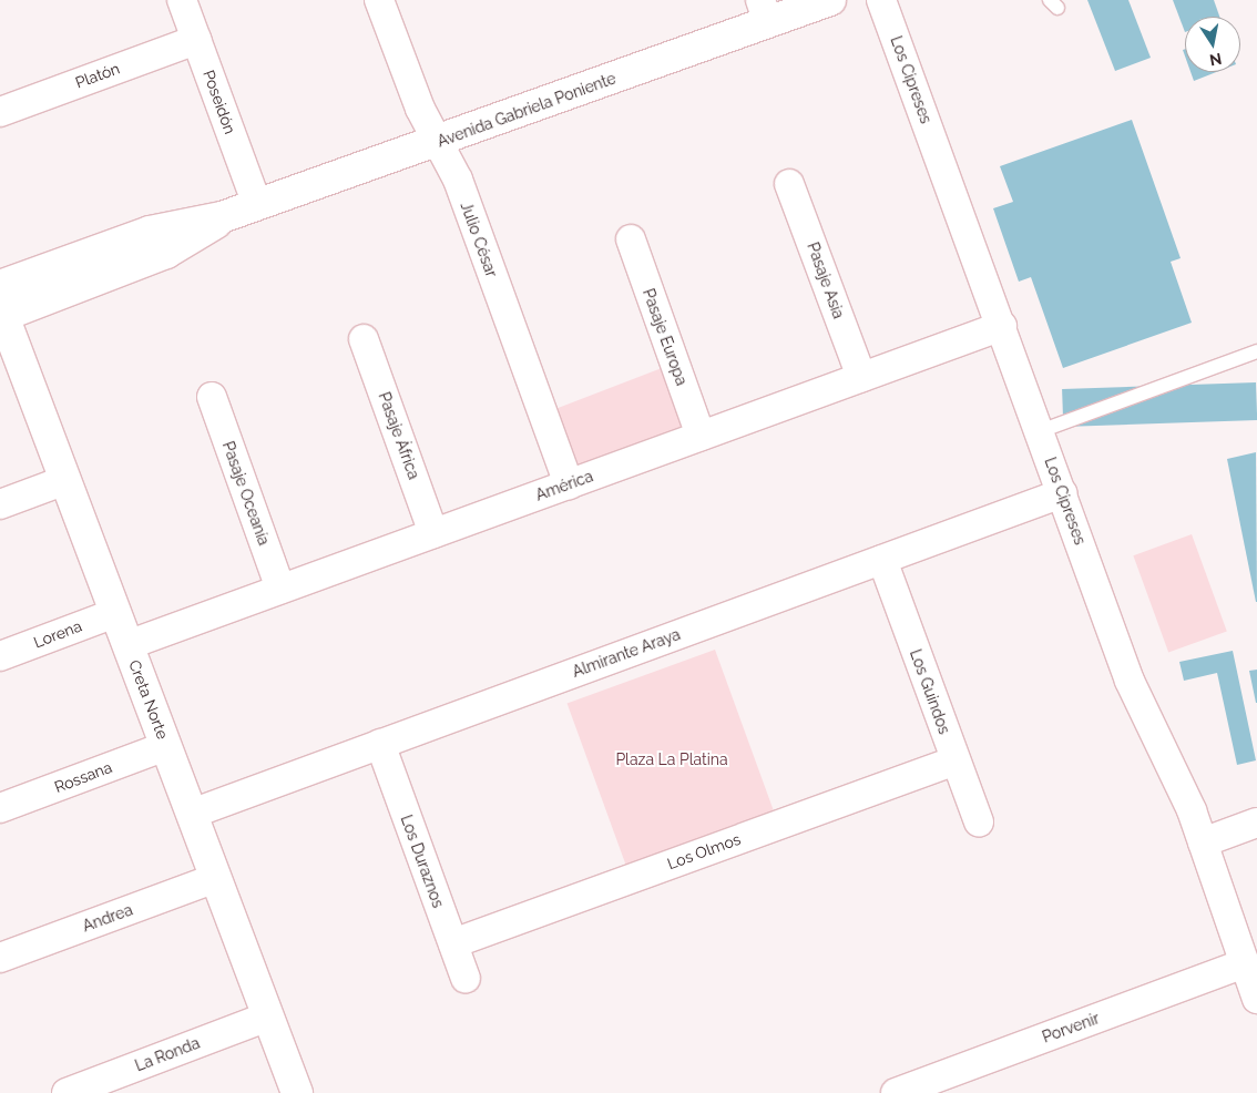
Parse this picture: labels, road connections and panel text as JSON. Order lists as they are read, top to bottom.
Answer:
{
  "streets": {
    "main road": ["Avenida Gabriela Poniente", "Creta Norte"],
    "street": [
      "Platón",
      "Los Cipreses",
      "Poseidón",
      "Julio César",
      "Pasaje Asia",
      "Pasaje Europa",
      "Pasaje África",
      "América",
      "Pasaje Oceanía",
      "Lorena",
      "Almirante Araya",
      "Los Guindos",
      "Rossana",
      "Los Olmos",
      "Los Duraznos",
      "Andrea",
      "Porvenir",
      "La Ronda"
    ]
  },
  "crossings": [
    ["Platón", "Poseidón"],
    ["Los Cipreses", "América"],
    ["Los Cipreses", "Almirante Araya"],
    ["Los Cipreses", "Porvenir"],
    ["Poseidón", "Avenida Gabriela Poniente"],
    ["Avenida Gabriela Poniente", "Julio César"],
    ["Avenida Gabriela Poniente", "Creta Norte"],
    ["Julio César", "América"],
    ["Pasaje Asia", "América"],
    ["Pasaje Europa", "América"],
    ["Pasaje África", "América"],
    ["América", "Pasaje Oceanía"],
    ["América", "Creta Norte"],
    ["Lorena", "Creta Norte"],
    ["Almirante Araya", "Los Guindos"],
    ["Almirante Araya", "Creta Norte"],
    ["Almirante Araya", "Los Duraznos"],
    ["Los Guindos", "Los Olmos"],
    ["Creta Norte", "Rossana"],
    ["Creta Norte", "Andrea"],
    ["Creta Norte", "La Ronda"],
    ["Los Olmos", "Los Duraznos"]
  ],
  "parks": ["Plaza La Platina"],
  "north": "bottom"
}
